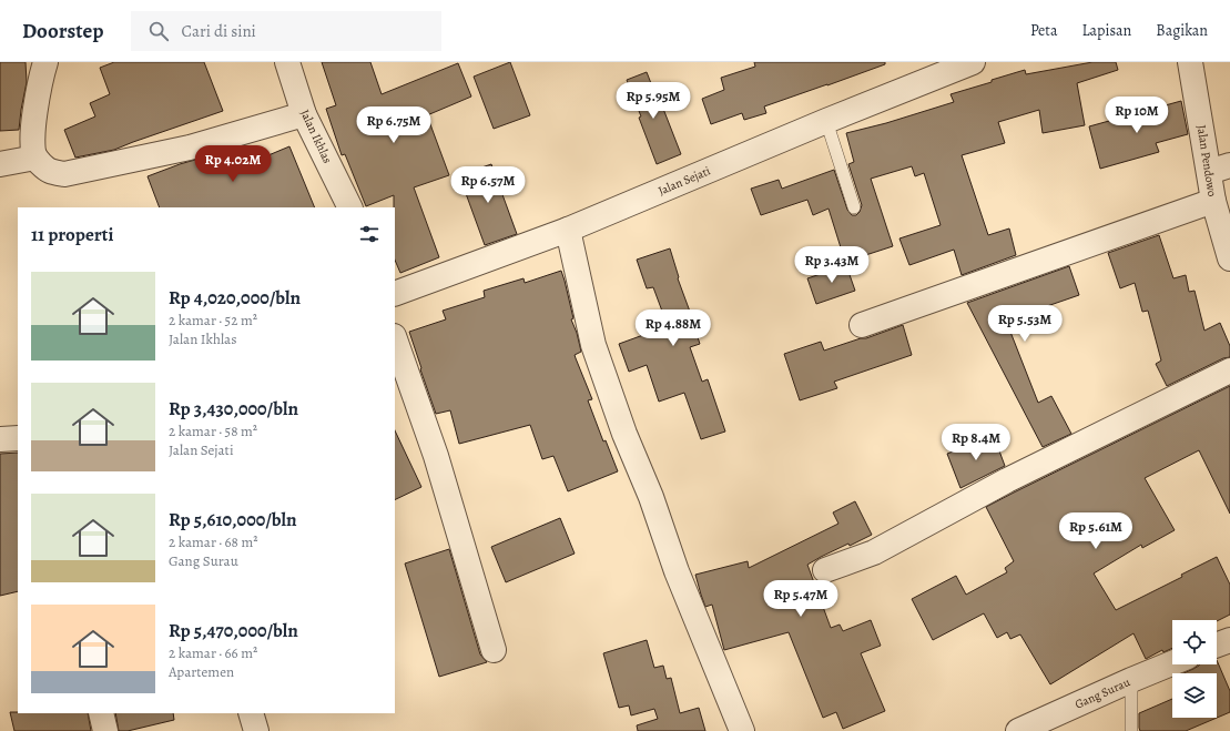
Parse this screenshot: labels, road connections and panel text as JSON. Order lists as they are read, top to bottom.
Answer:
{
  "streets": {
    "street": [
      "Jalan Ikhlas",
      "Jalan Pendowo",
      "Jalan Sejati",
      "Gang Surau"
    ]
  },
  "page": {
    "header": "Doorstep",
    "search": "Cari di sini",
    "nav": ["Peta", "Lapisan", "Bagikan"],
    "price": [
      "Rp 5.95M",
      "Rp 10M",
      "Rp 6.75M",
      "Rp 4.02M",
      "Rp 6.57M",
      "Rp 3.43M",
      "Rp 5.53M",
      "Rp 4.88M",
      "Rp 8.4M",
      "Rp 5.61M",
      "Rp 5.47M"
    ],
    "heading": "11 properti",
    "list": [
      {
        "name": "Rp 4,020,000/bln",
        "note": "2 kamar · 52 m² · Jalan Ikhlas"
      },
      {
        "name": "Rp 3,430,000/bln",
        "note": "2 kamar · 58 m² · Jalan Sejati"
      },
      {
        "name": "Rp 5,610,000/bln",
        "note": "2 kamar · 68 m² · Gang Surau"
      },
      {
        "name": "Rp 5,470,000/bln",
        "note": "2 kamar · 66 m² · Apartemen"
      }
    ]
  }
}
